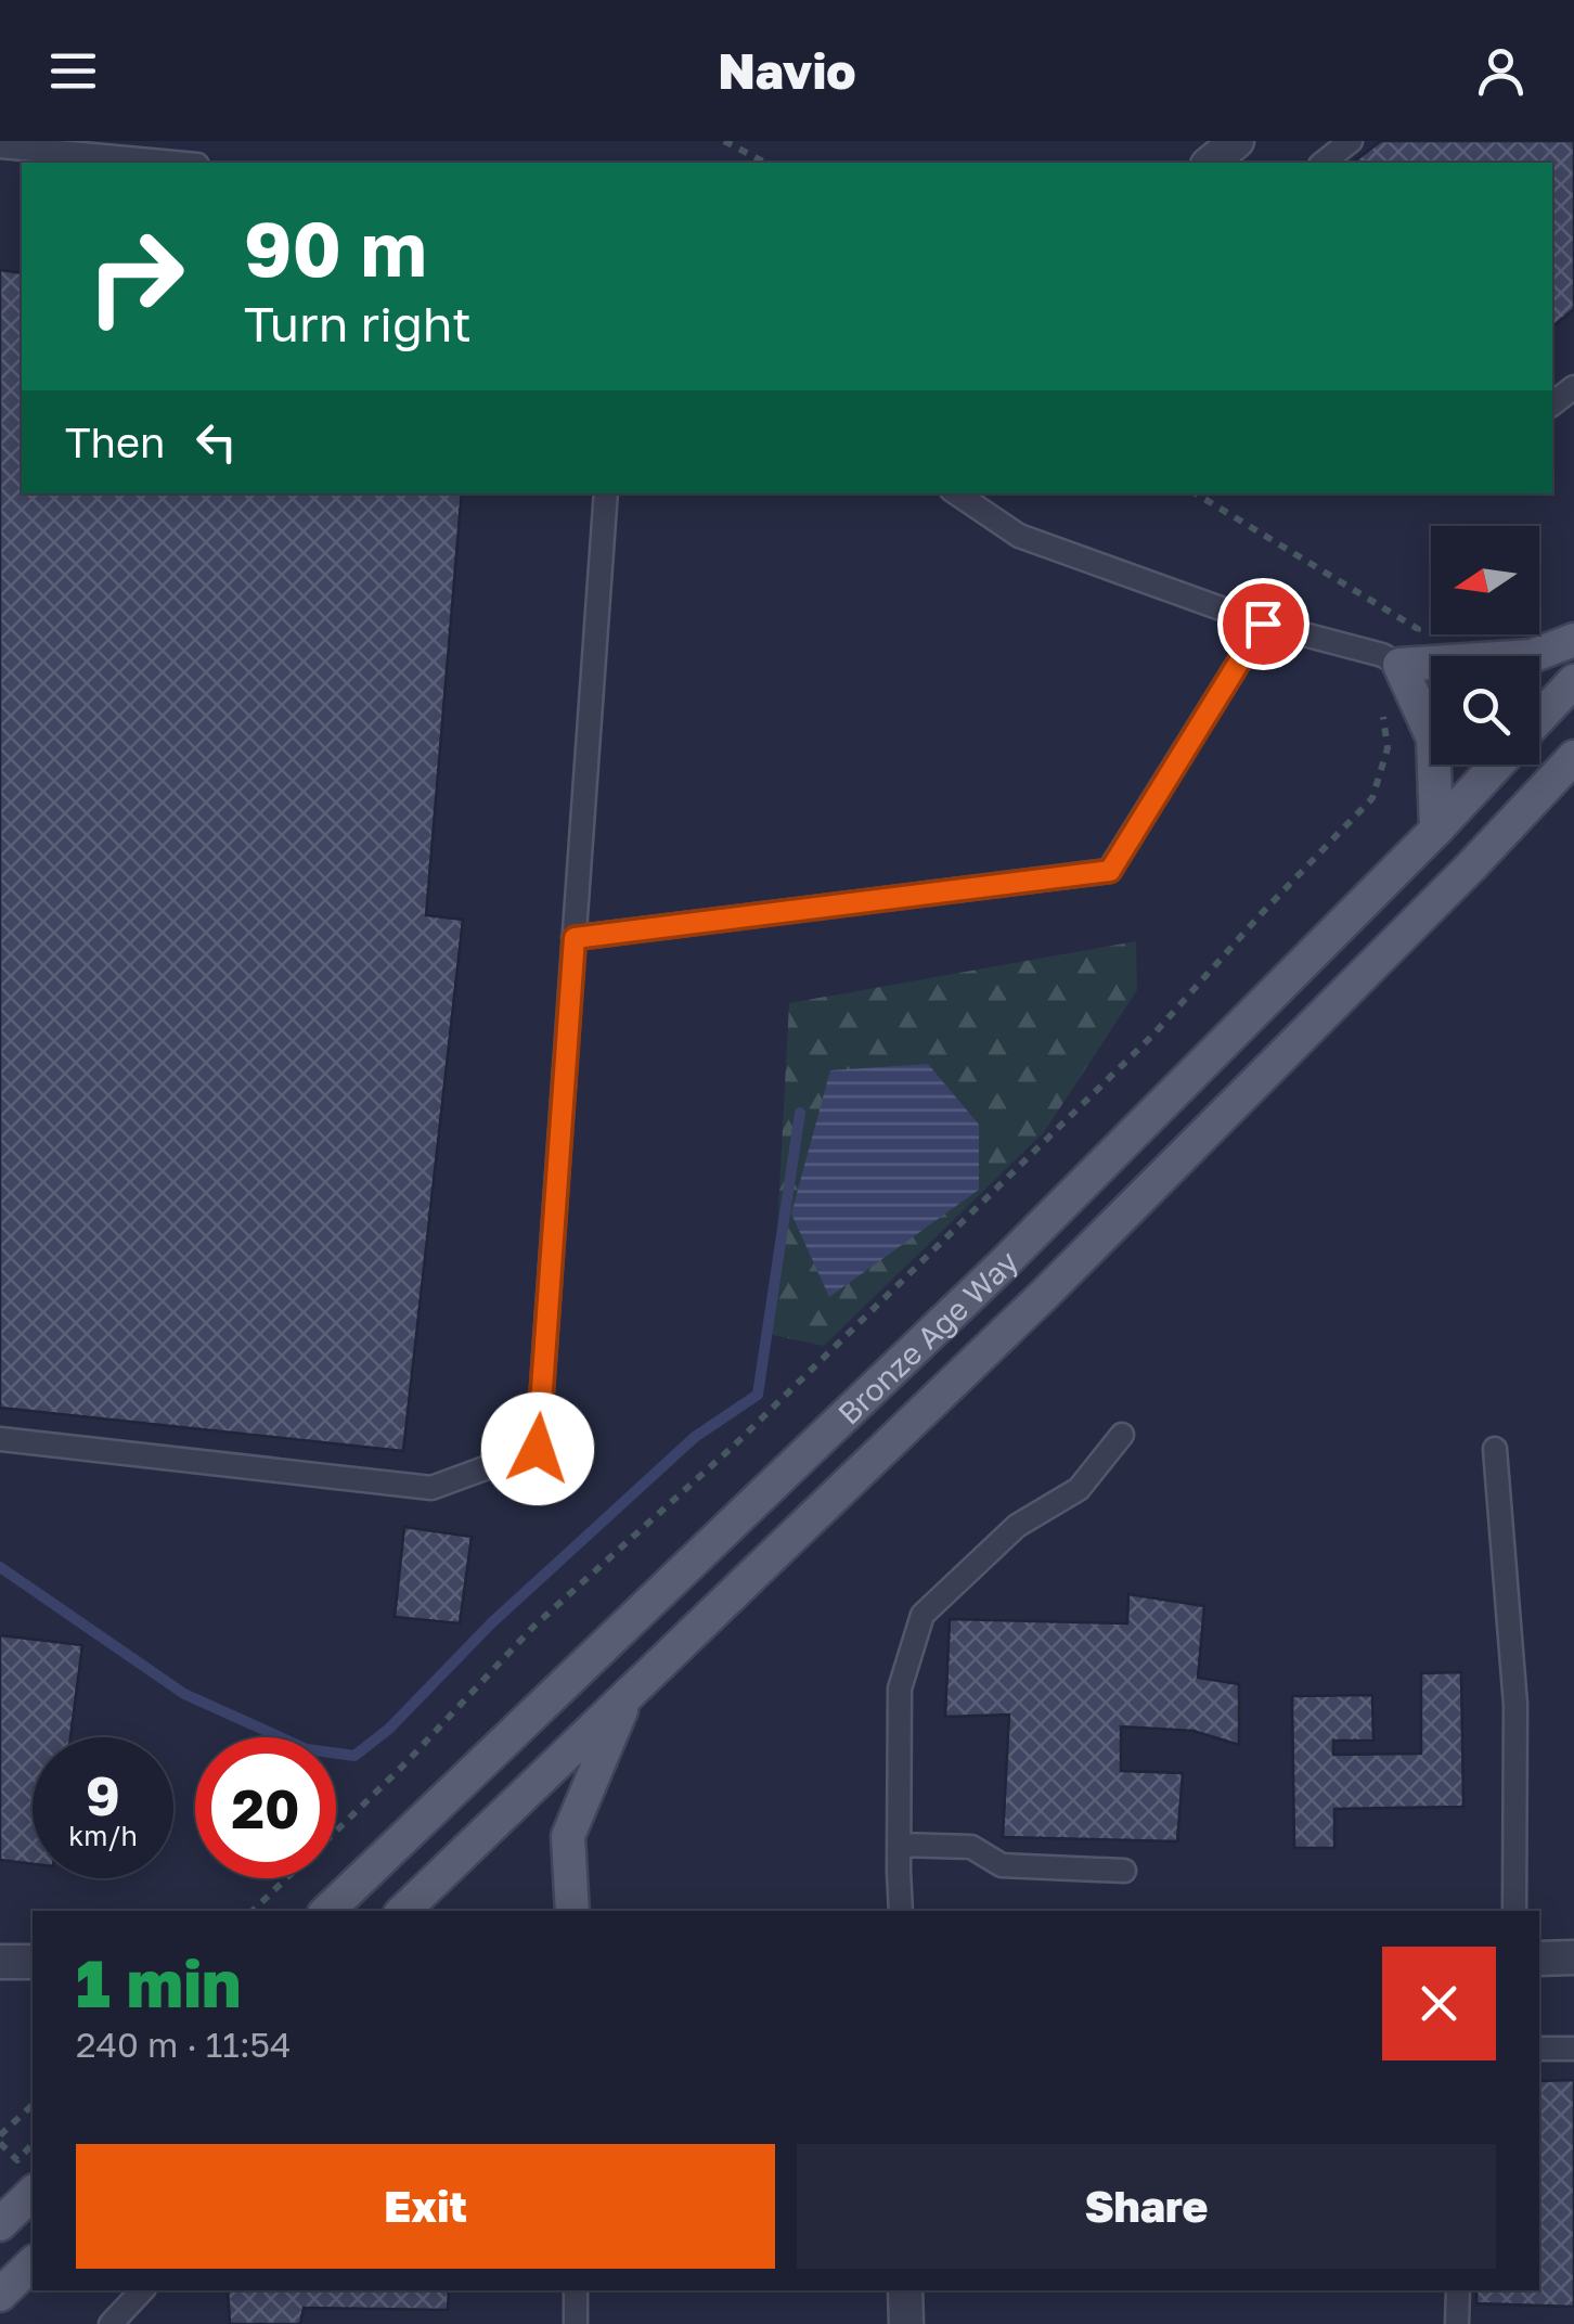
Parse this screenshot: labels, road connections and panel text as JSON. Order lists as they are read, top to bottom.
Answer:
{
  "streets": {
    "main road": ["Bronze Age Way"]
  },
  "north": "left",
  "page": {
    "header": "Navio",
    "turn": ["90 m", "Turn right"],
    "then": "Then",
    "speed": "9 km/h",
    "limit": "20",
    "heading": ["1 min", "240 m · 11:54"],
    "buttons": ["Exit", "Share"]
  }
}
